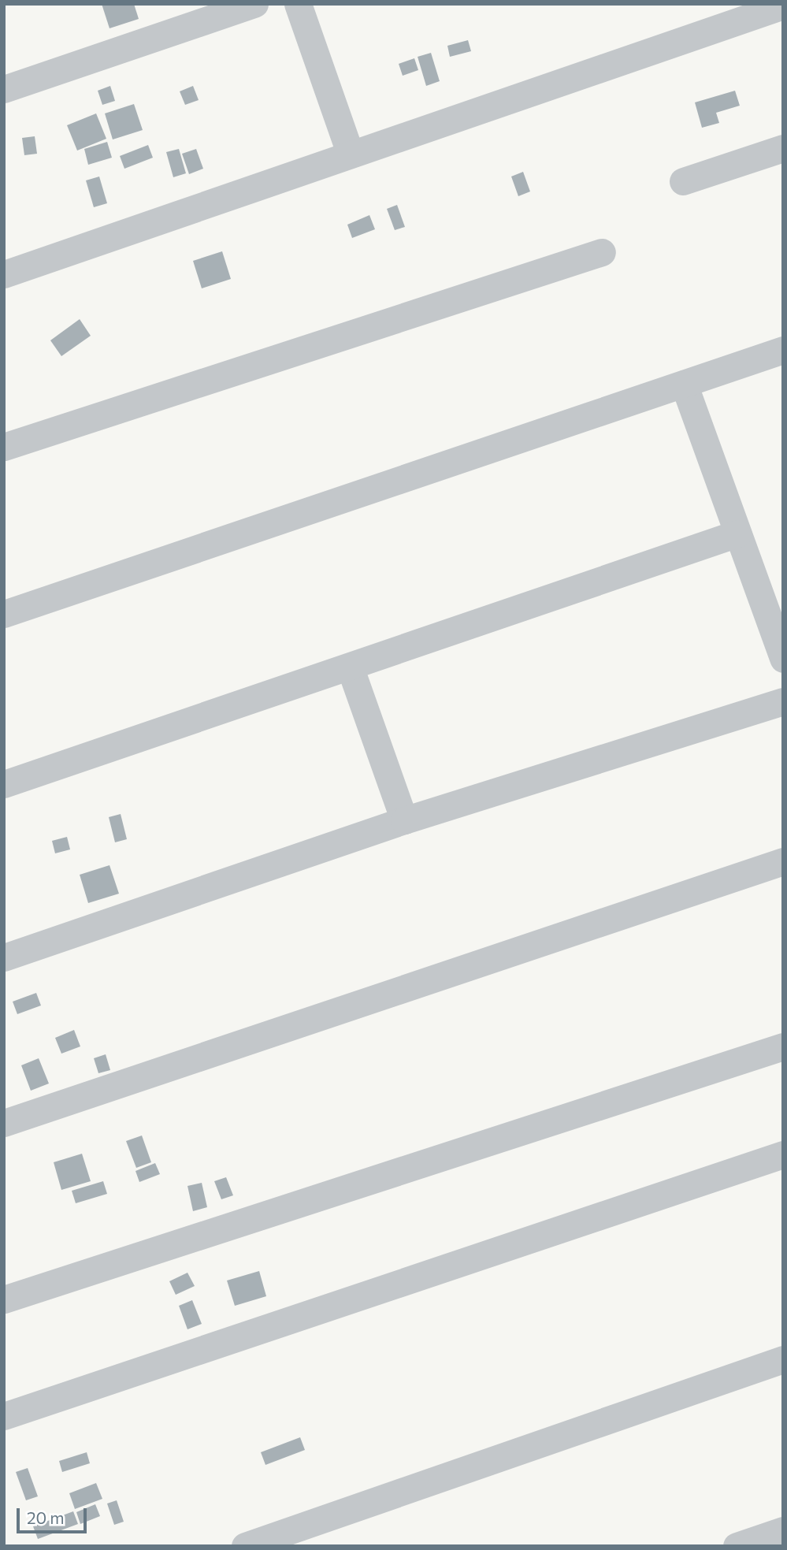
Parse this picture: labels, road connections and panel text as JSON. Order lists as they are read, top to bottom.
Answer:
{
  "scale_bar": "20 m"
}
